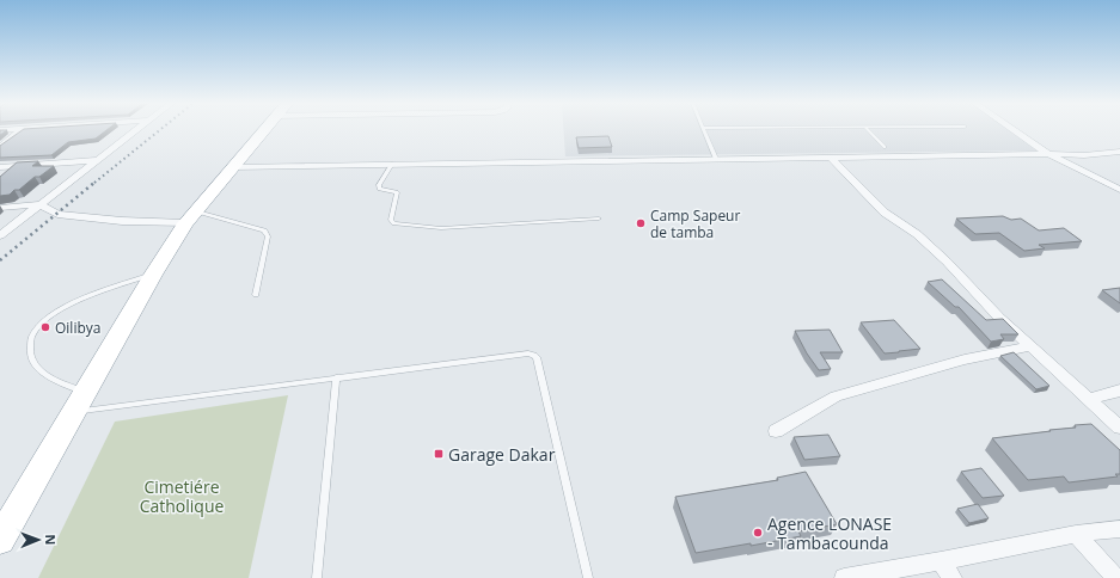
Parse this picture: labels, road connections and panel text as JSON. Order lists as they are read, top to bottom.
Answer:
{
  "parks": ["Cimetiére Catholique"],
  "places": {
    "other": ["Camp Sapeur de tamba", "Oilibya", "Agence LONASE - Tambacounda"],
    "transit": ["Garage Dakar"]
  },
  "north": "right"
}
